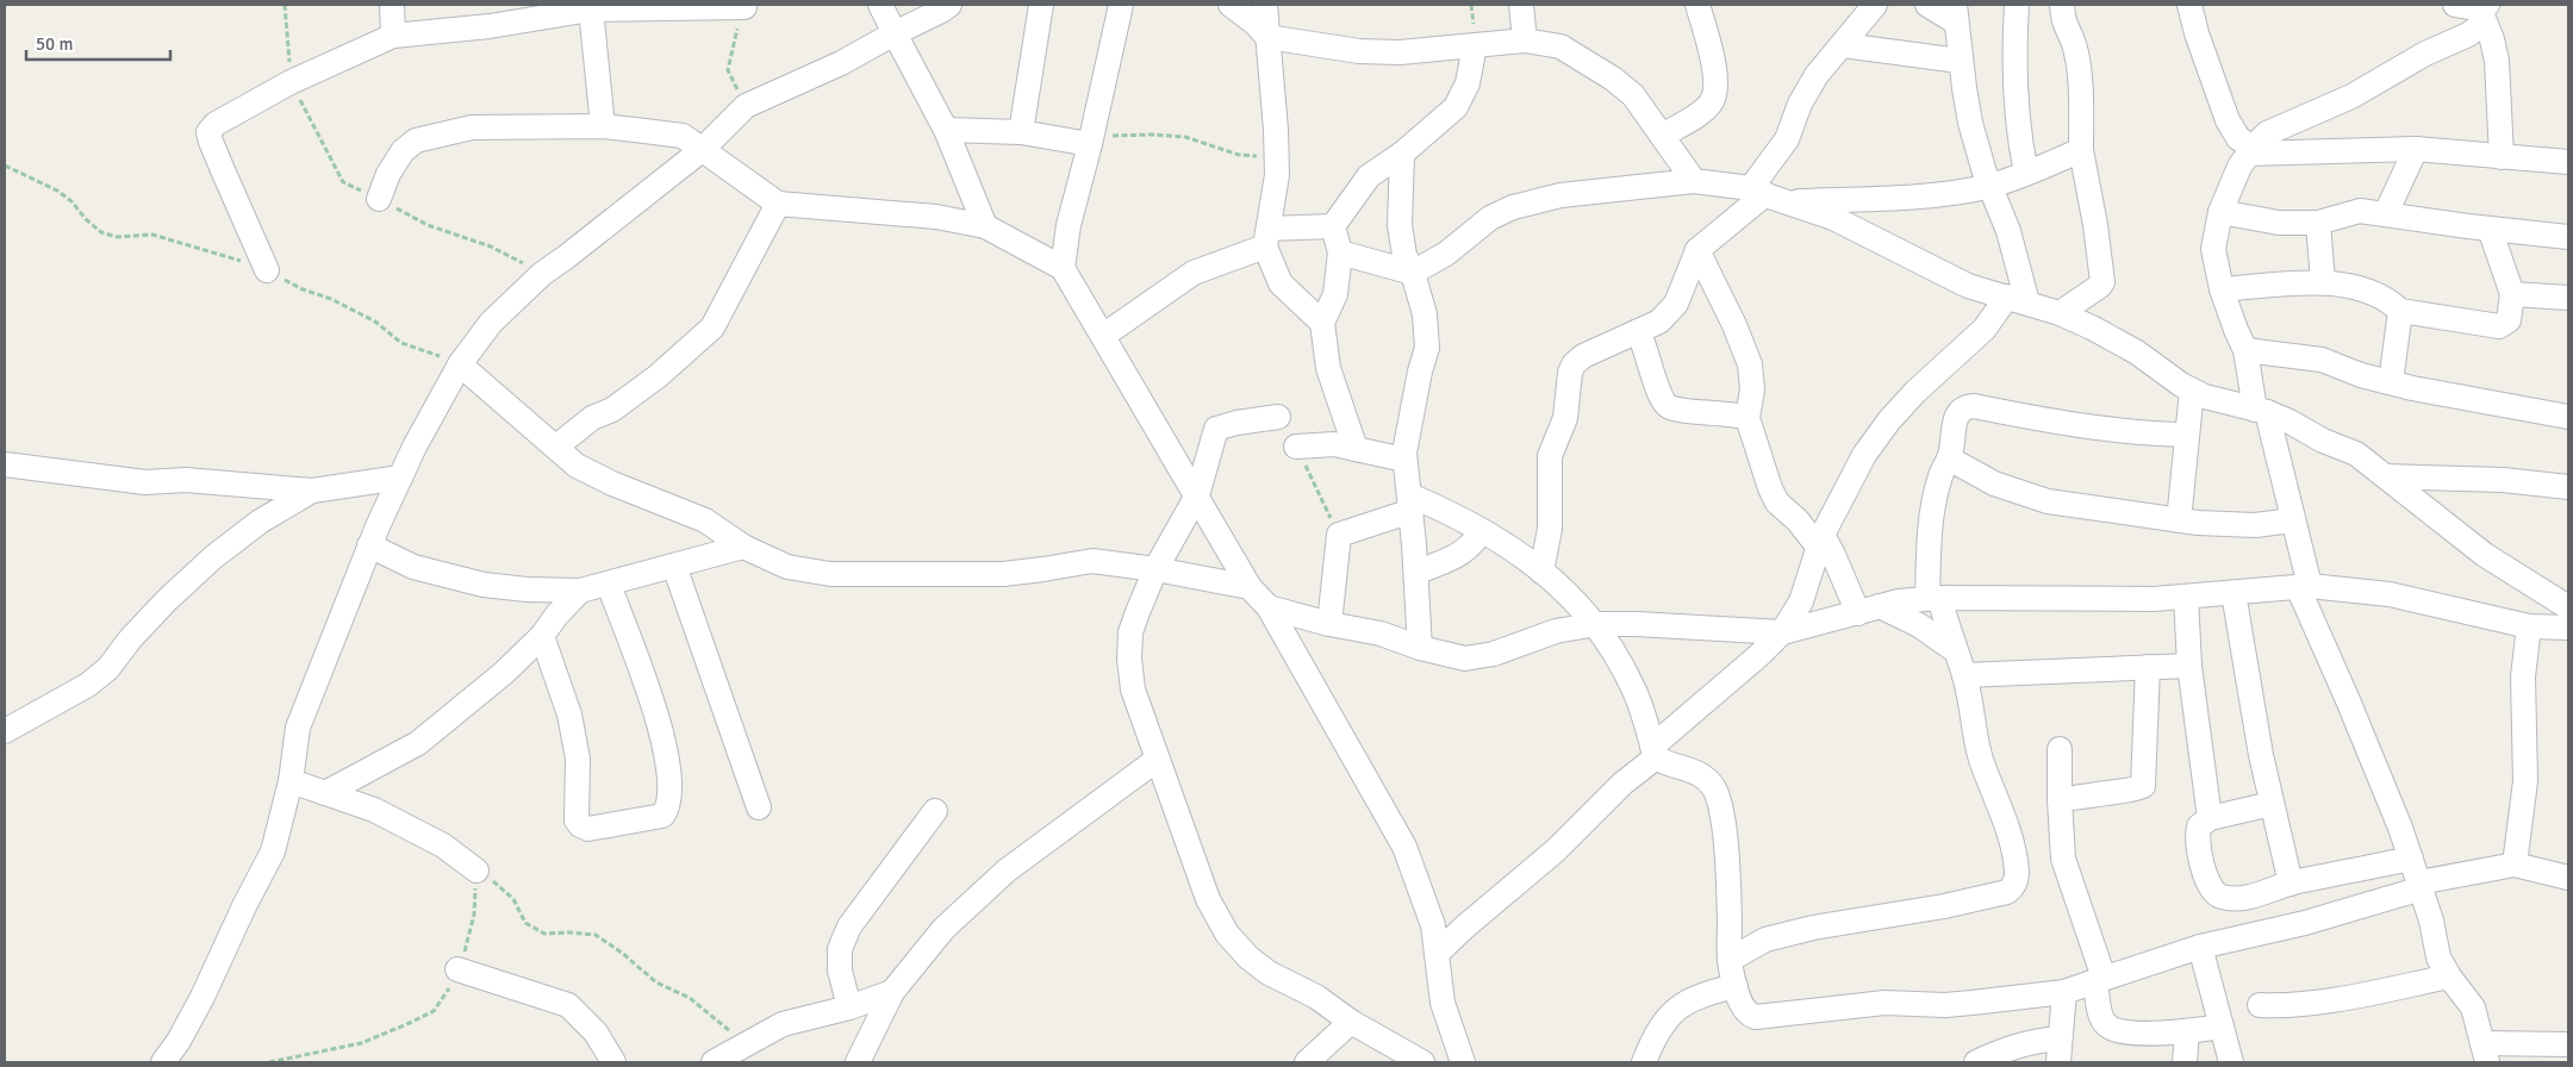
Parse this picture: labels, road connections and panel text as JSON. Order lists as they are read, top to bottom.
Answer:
{
  "scale_bar": "50 m"
}
